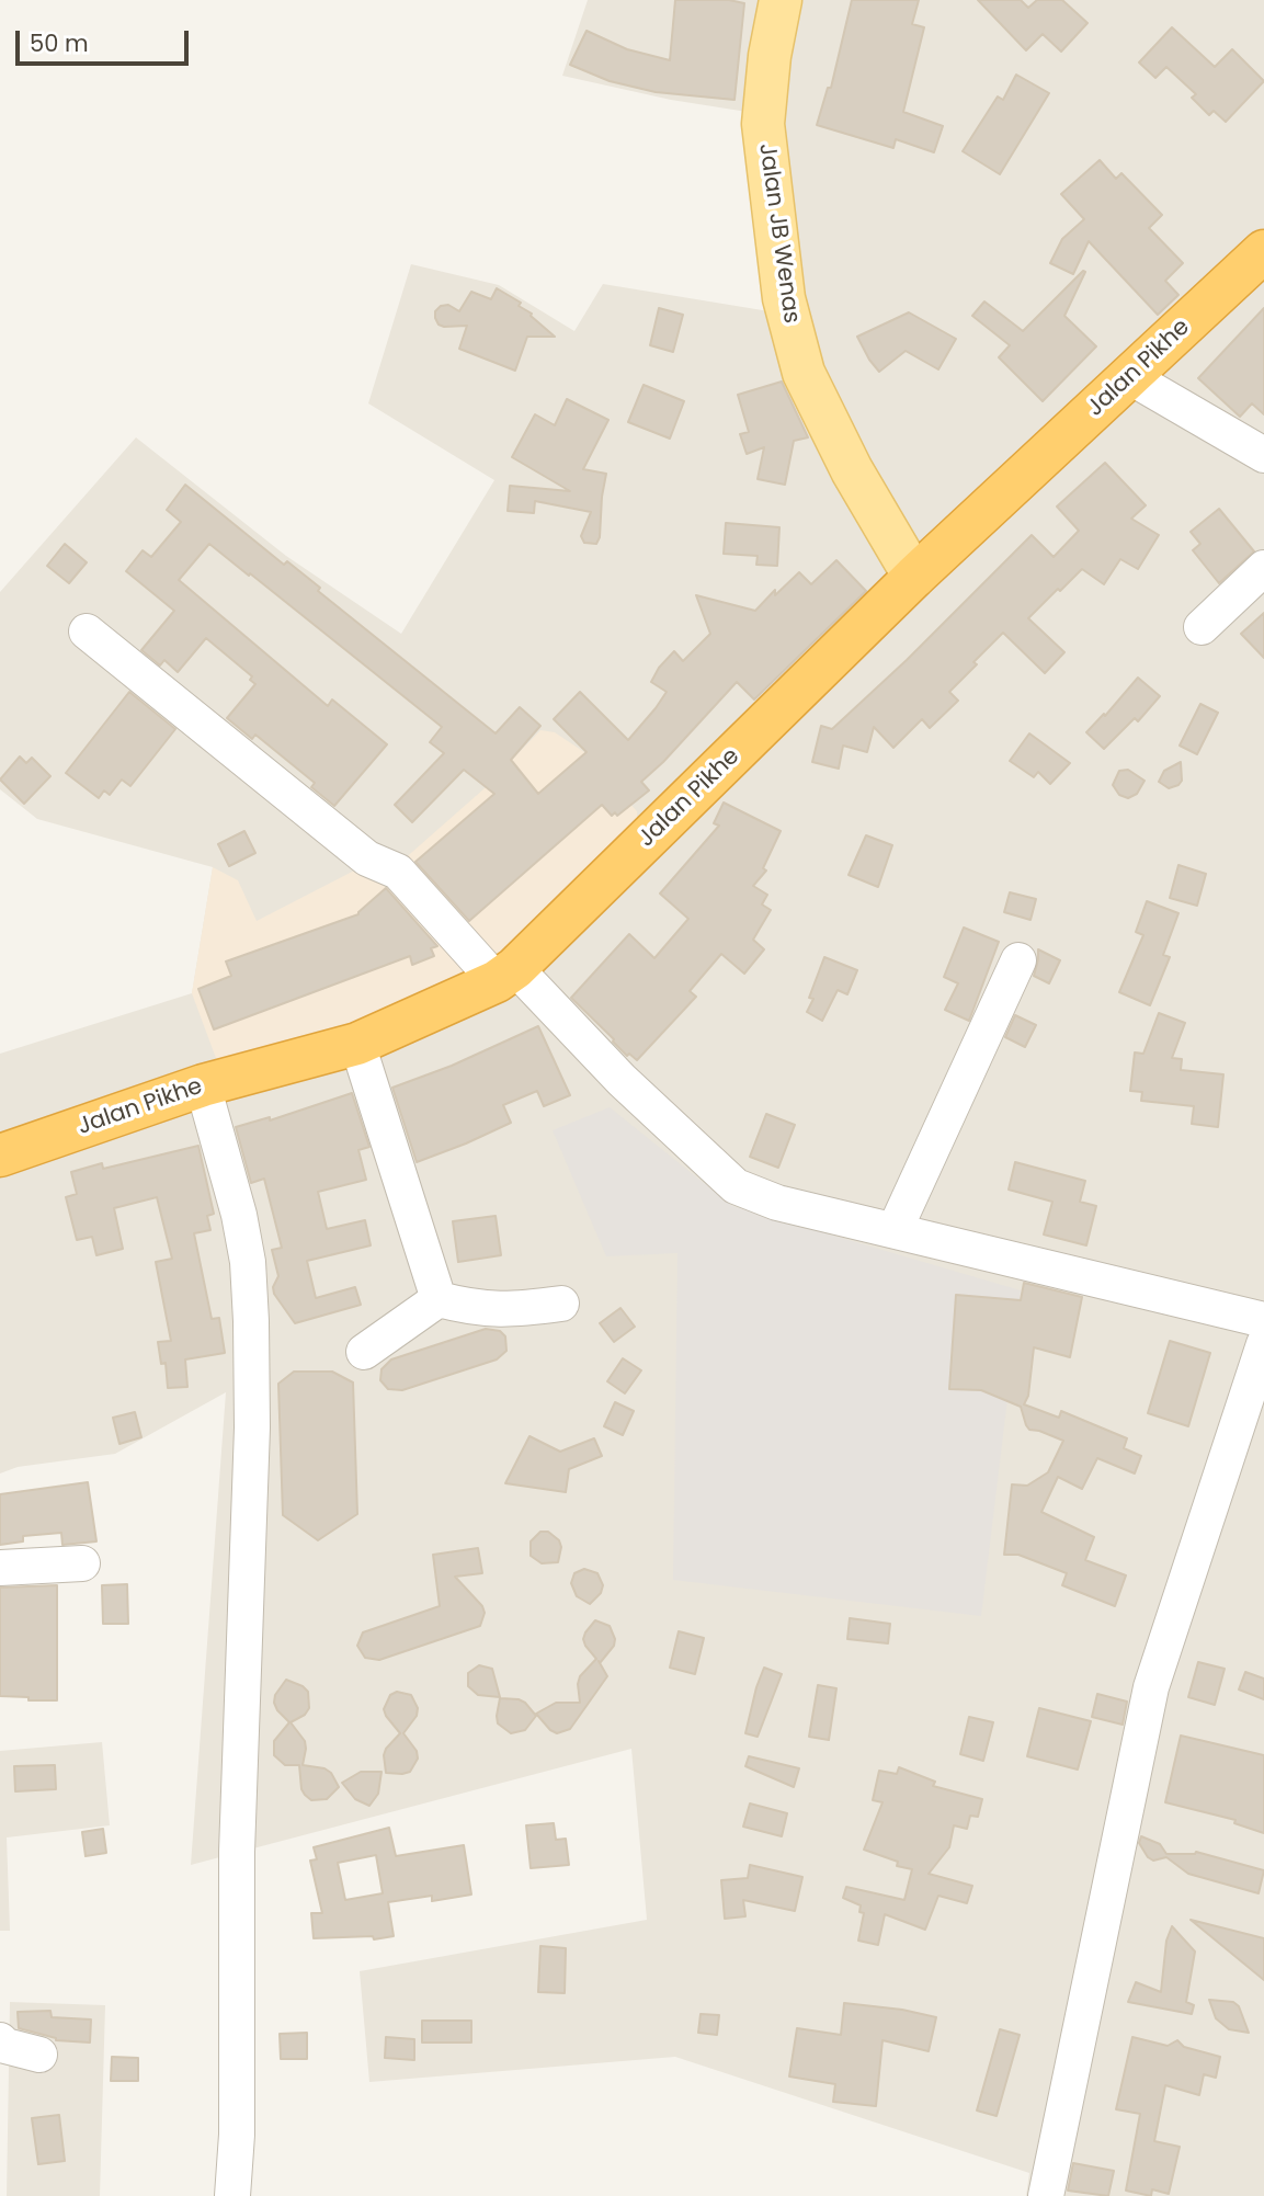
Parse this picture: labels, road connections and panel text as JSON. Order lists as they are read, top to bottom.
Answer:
{
  "streets": {
    "highway": ["Jalan Pikhe"],
    "main road": ["Jalan JB Wenas"]
  },
  "crossings": [
    ["Jalan JB Wenas", "Jalan Pikhe"]
  ],
  "scale_bar": "50 m"
}
